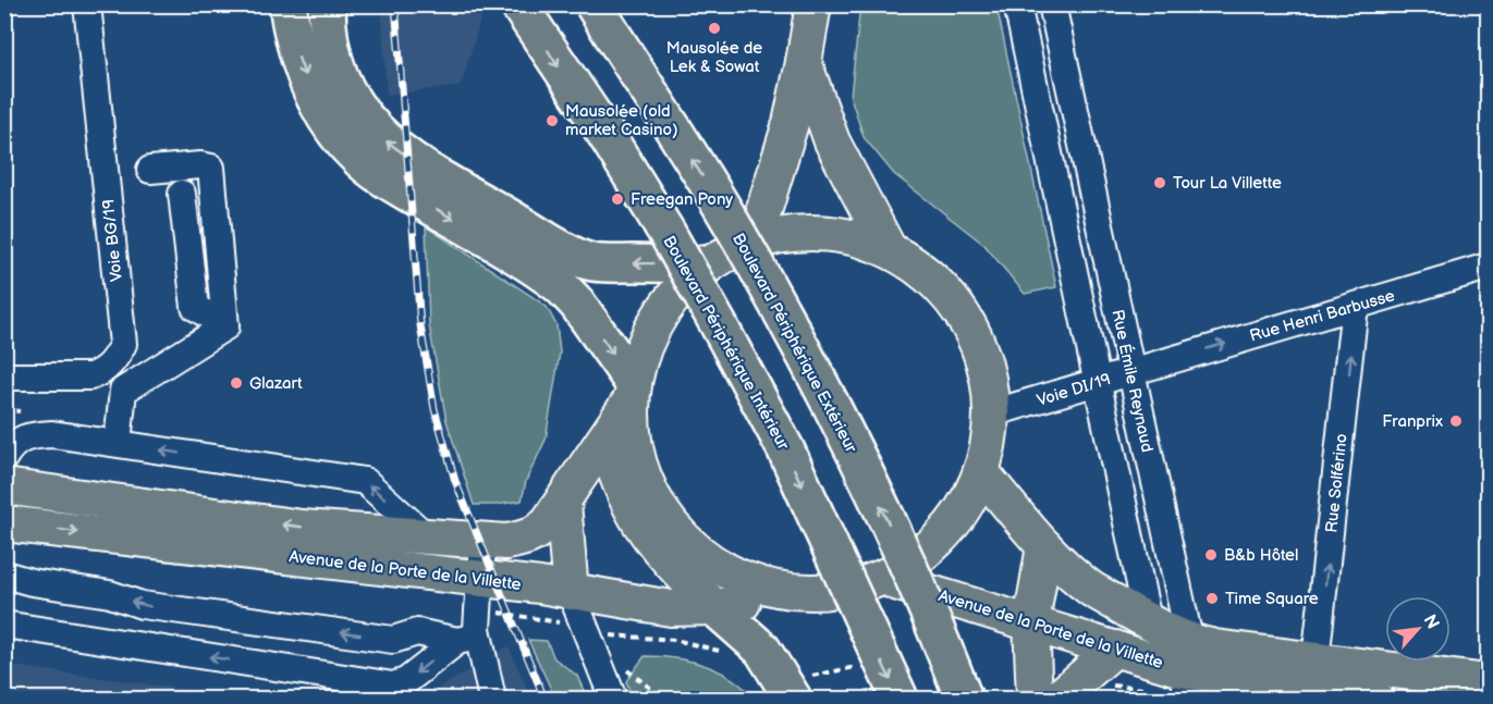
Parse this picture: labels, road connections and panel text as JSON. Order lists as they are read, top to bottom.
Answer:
{
  "streets": {
    "highway": ["Boulevard Périphérique Intérieur", "Boulevard Périphérique Extérieur"],
    "main road": ["Avenue de la Porte de la Villette"],
    "street": [
      "Voie BG/19",
      "Rue Henri Barbusse",
      "Rue Émile Reynaud",
      "Voie DI/19",
      "Rue Solférino"
    ]
  },
  "crossings": [
    ["Rue Henri Barbusse", "Voie DI/19"],
    ["Rue Henri Barbusse", "Rue Solférino"],
    ["Rue Émile Reynaud", "Voie DI/19"],
    ["Rue Émile Reynaud", "Avenue de la Porte de la Villette"]
  ],
  "one_way": ["Rue Henri Barbusse", "Rue Solférino"],
  "places": [
    "Mausolée de Lek & Sowat",
    "Mausolée (old market Casino)",
    "Tour La Villette",
    "Freegan Pony",
    "Glazart",
    "Franprix",
    "B&b Hôtel",
    "Time Square"
  ],
  "north": "top right"
}
